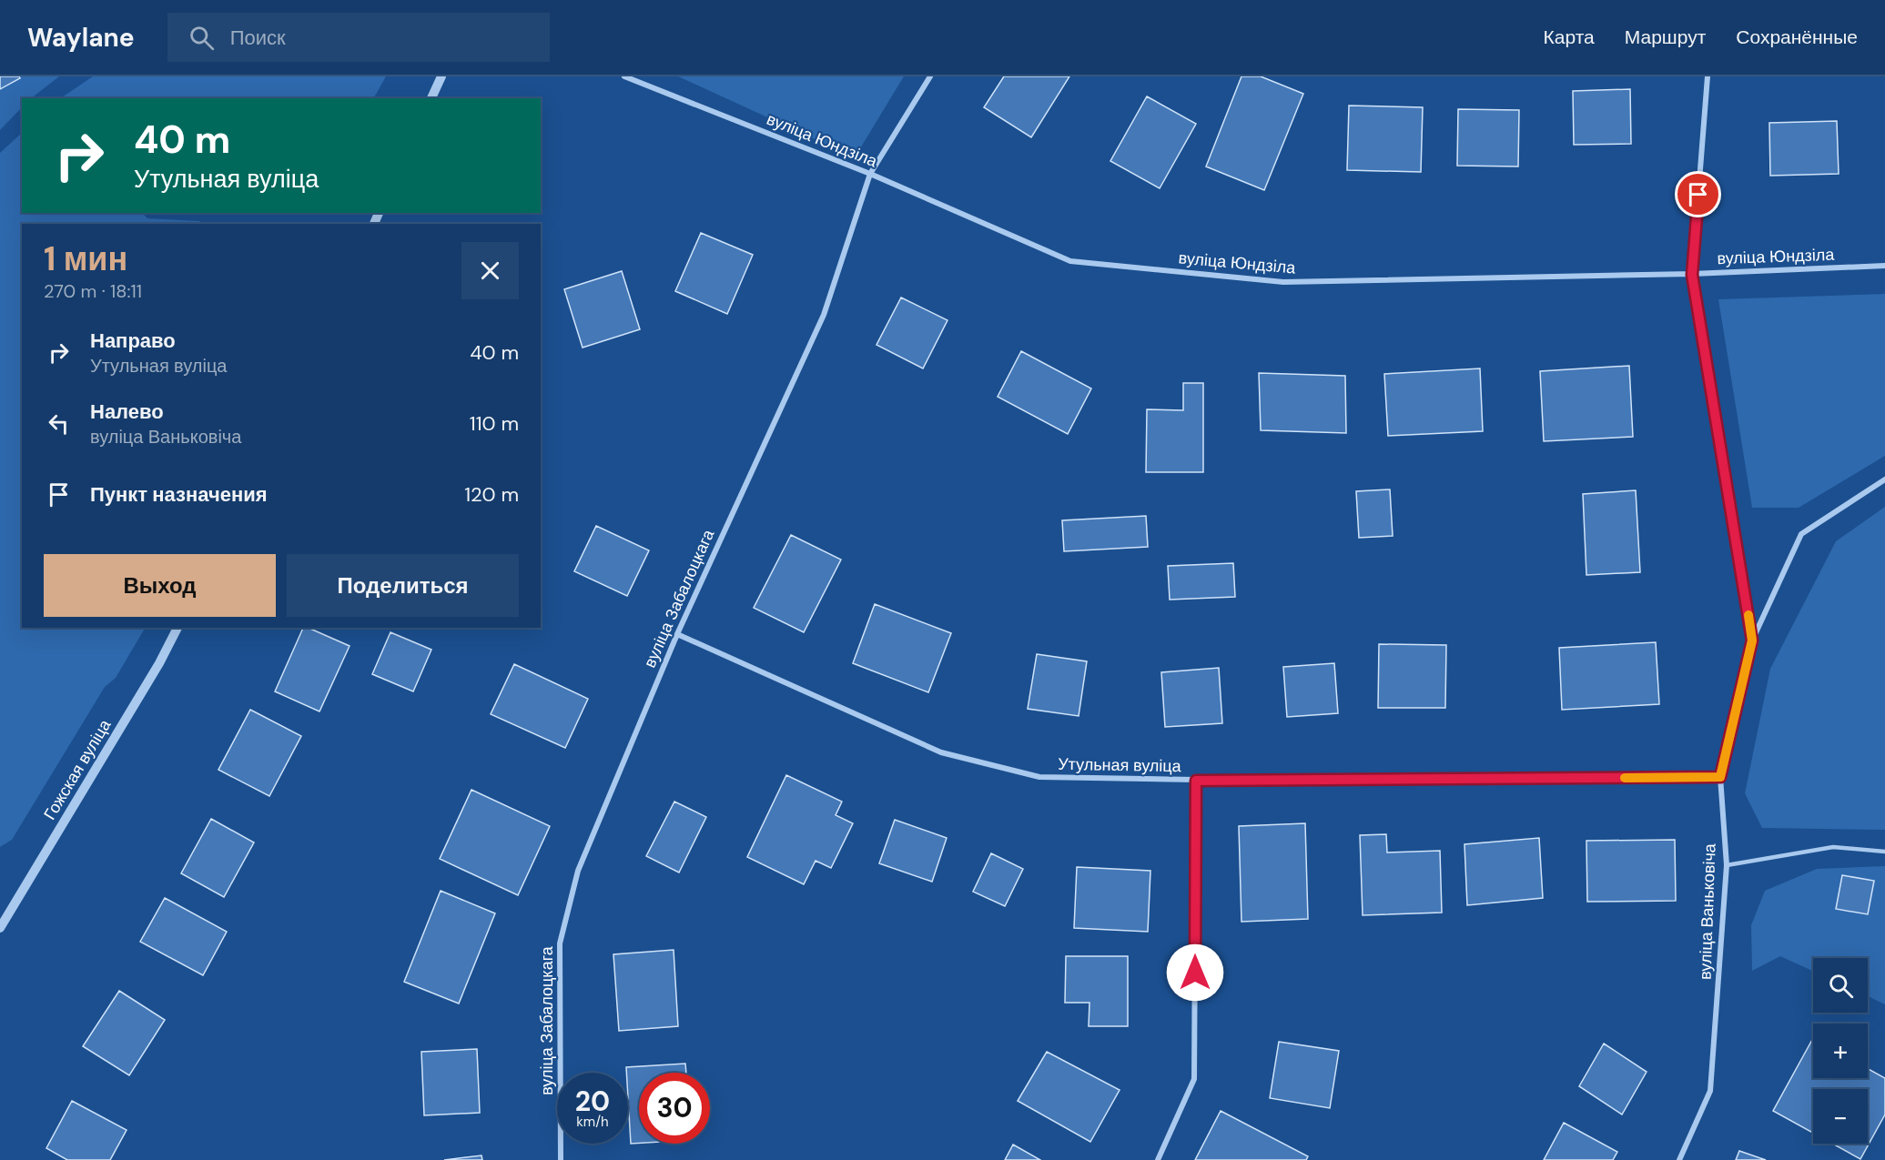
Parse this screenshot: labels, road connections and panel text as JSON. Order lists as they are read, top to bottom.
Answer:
{
  "streets": {
    "street": [
      "вуліца Юндзіла",
      "вуліца Забалоцкага",
      "Утульная вуліца",
      "Гожская вуліца",
      "вуліца Ваньковіча"
    ]
  },
  "crossings": [
    ["вуліца Юндзіла", "вуліца Забалоцкага"],
    ["вуліца Юндзіла", "вуліца Ваньковіча"],
    ["вуліца Забалоцкага", "Утульная вуліца"],
    ["Утульная вуліца", "вуліца Ваньковіча"]
  ],
  "page": {
    "header": "Waylane",
    "search": "Поиск",
    "nav": ["Карта", "Маршрут", "Сохранённые"],
    "turn": ["40 m", "Утульная вуліца"],
    "heading": ["1 мин", "270 m · 18:11"],
    "list": [
      {
        "name": "Направо",
        "note": "Утульная вуліца",
        "value": "40 m"
      },
      {
        "name": "Налево",
        "note": "вуліца Ваньковіча",
        "value": "110 m"
      },
      {
        "name": "Пункт назначения",
        "value": "120 m"
      }
    ],
    "buttons": ["Выход", "Поделиться"],
    "map_buttons": ["+", "−"],
    "speed": "20 km/h",
    "limit": "30"
  }
}
